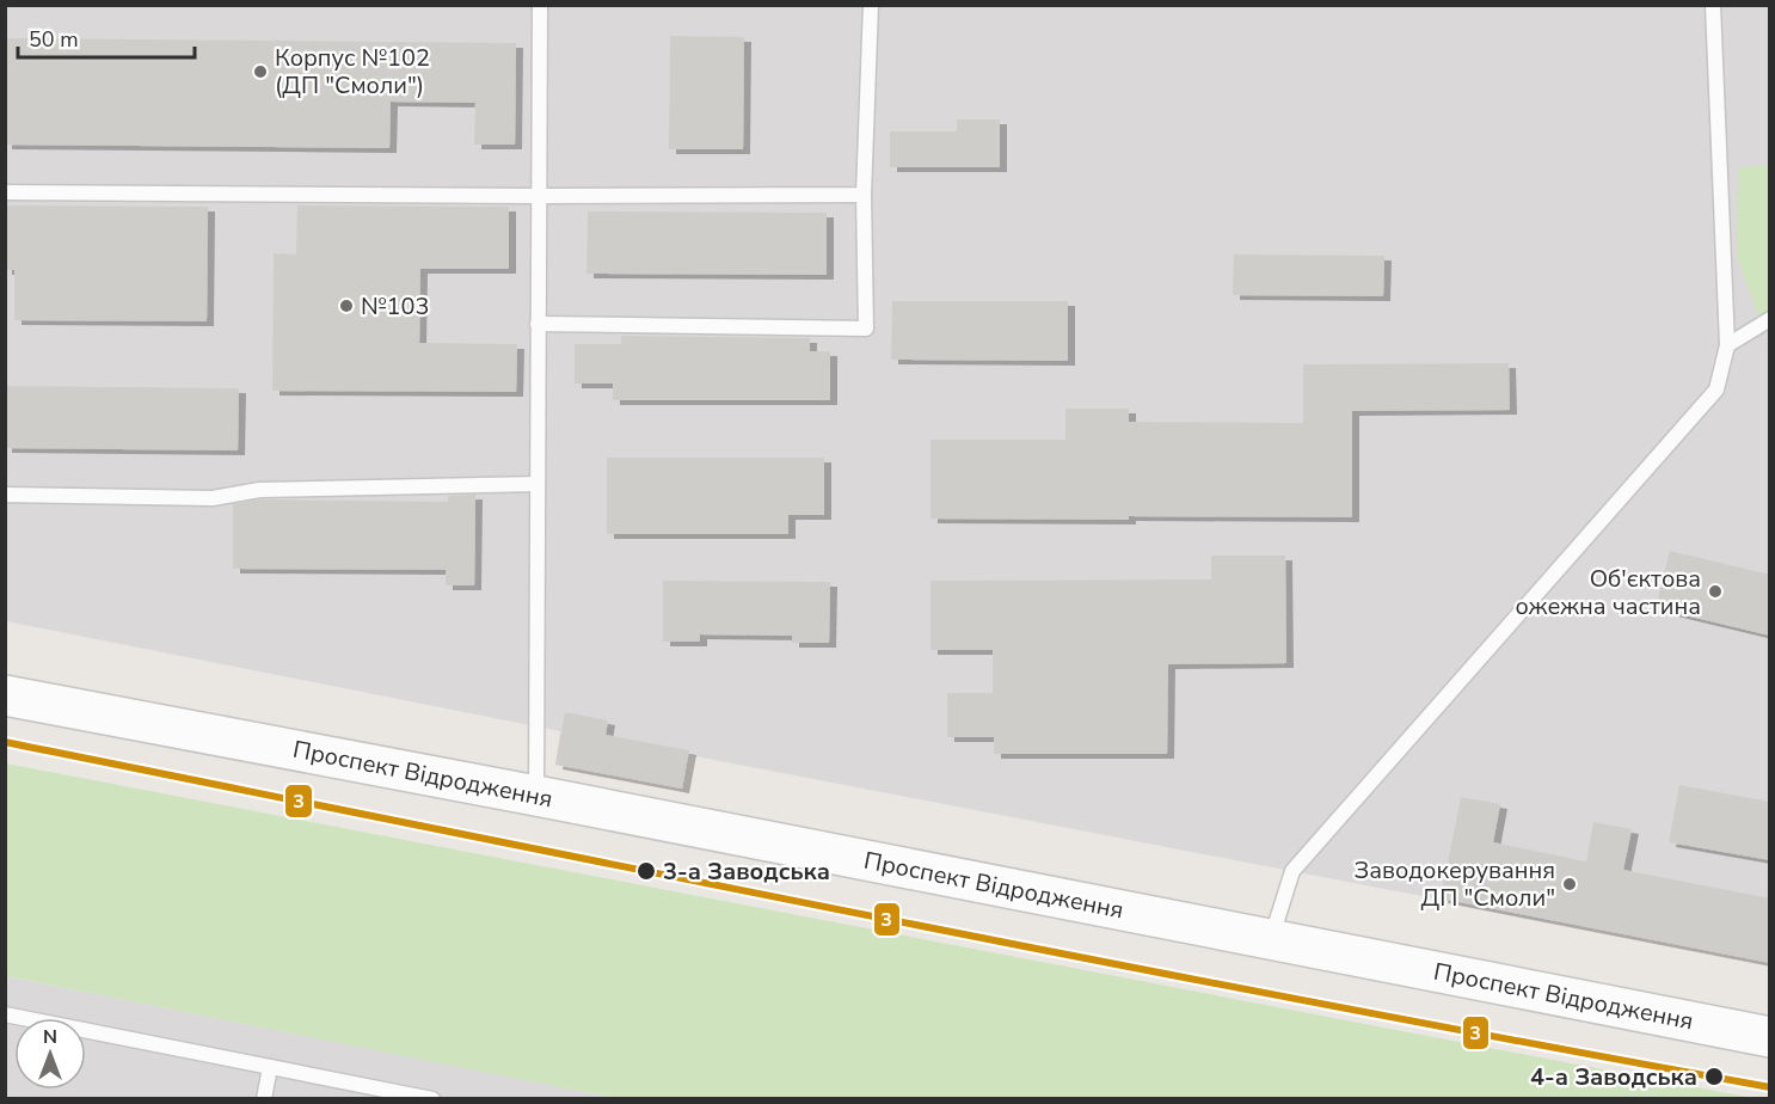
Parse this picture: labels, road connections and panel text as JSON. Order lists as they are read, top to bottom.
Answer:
{
  "streets": {
    "street": ["Проспект Відродження"]
  },
  "places": [
    "Корпус №102 (ДП \"Смоли\")",
    "№103",
    "Об'єктова ожежна частина",
    "3-а Заводська",
    "Заводокерування ДП \"Смоли\"",
    "4-а Заводська"
  ],
  "lines": ["transit line 3"],
  "scale_bar": "50 m",
  "north": "top"
}
